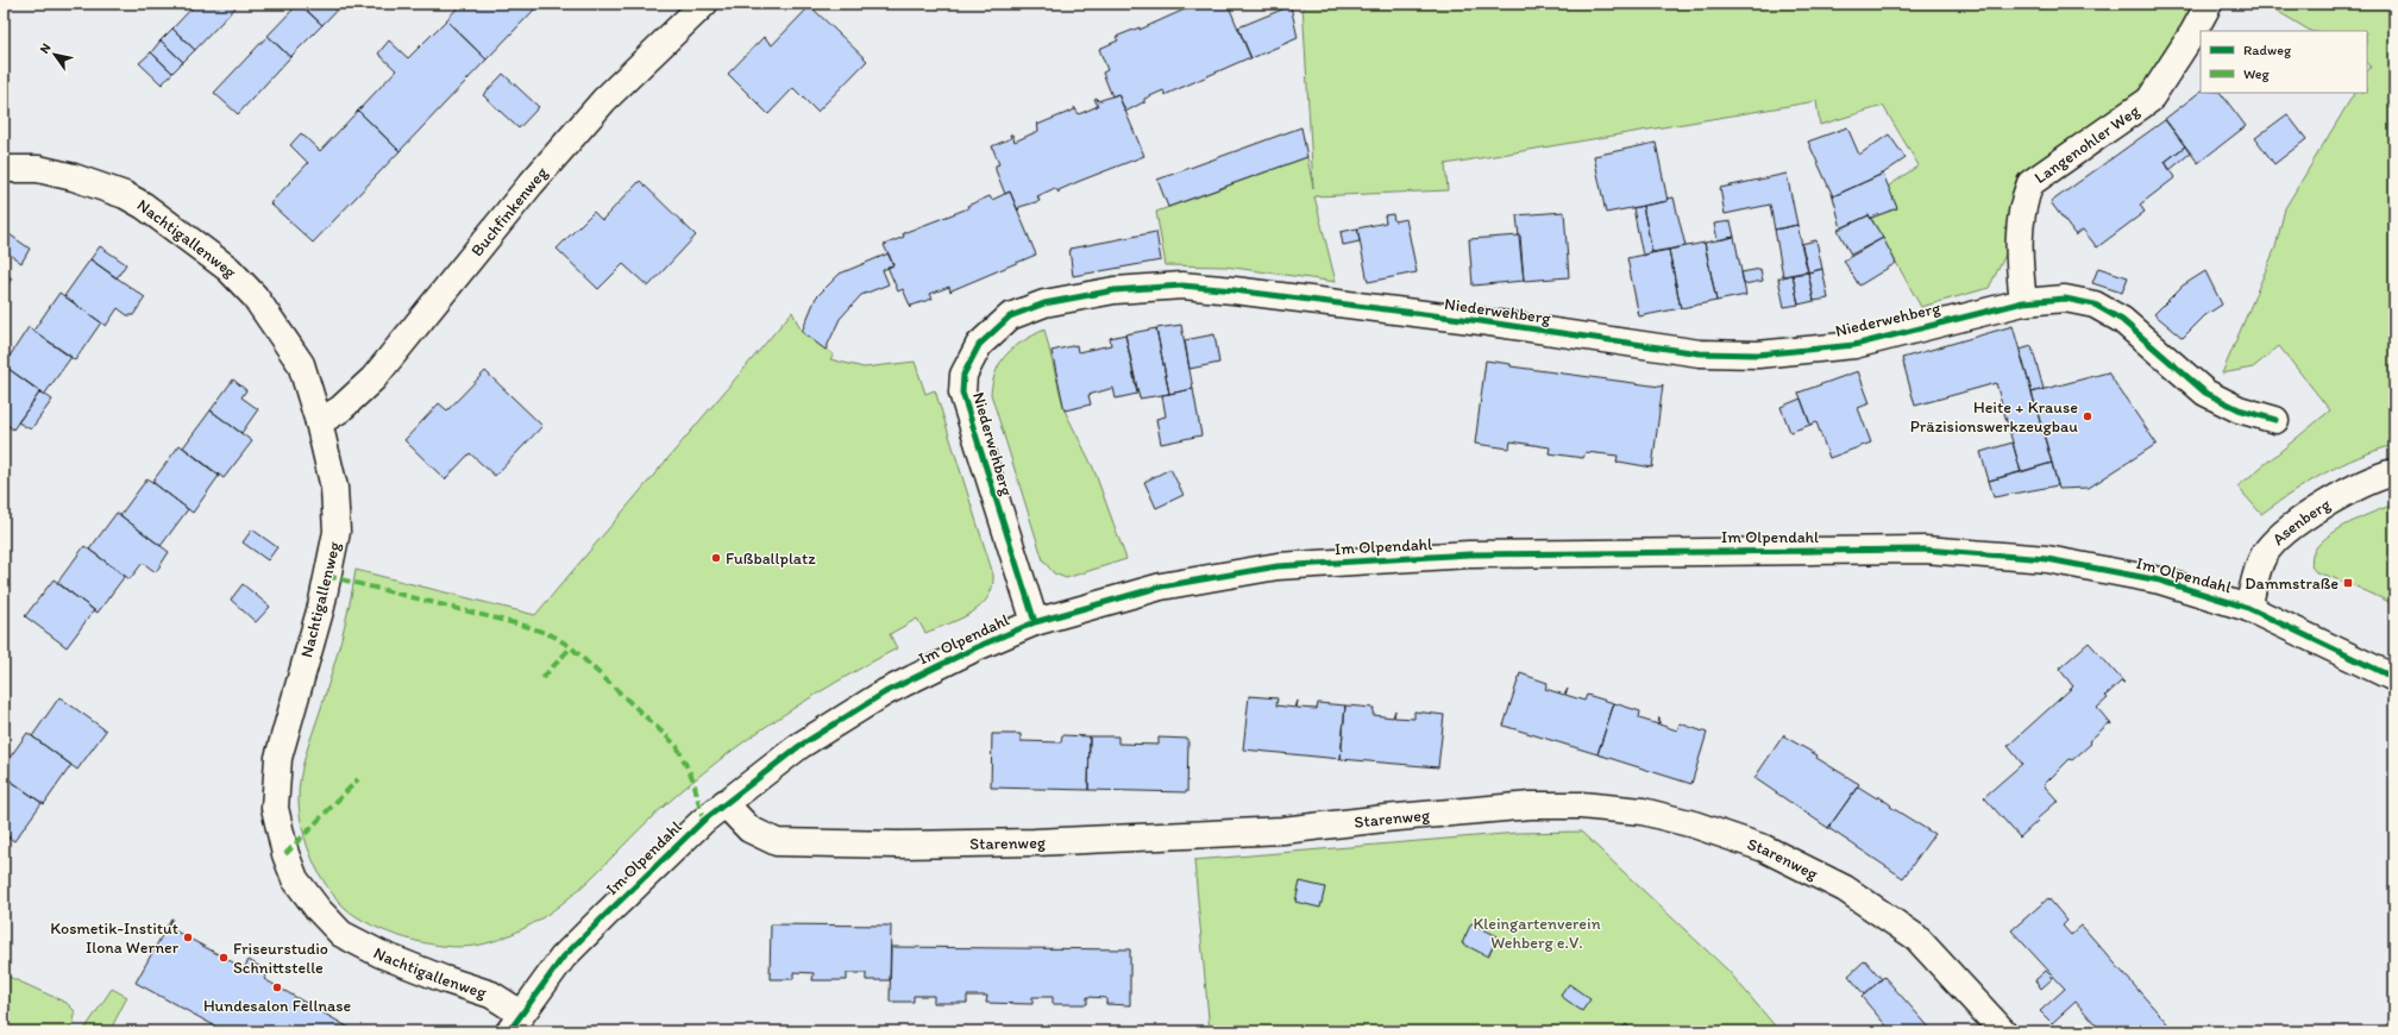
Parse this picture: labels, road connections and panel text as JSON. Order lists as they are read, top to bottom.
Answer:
{
  "streets": {
    "street": [
      "Langenohler Weg",
      "Buchfinkenweg",
      "Nachtigallenweg",
      "Niederwehberg",
      "Asenberg",
      "Im Olpendahl",
      "Starenweg"
    ]
  },
  "crossings": [
    ["Langenohler Weg", "Niederwehberg"],
    ["Buchfinkenweg", "Nachtigallenweg"],
    ["Nachtigallenweg", "Im Olpendahl"],
    ["Niederwehberg", "Im Olpendahl"],
    ["Asenberg", "Im Olpendahl"],
    ["Im Olpendahl", "Starenweg"]
  ],
  "parks": ["Kleingartenverein Wehberg e.V."],
  "places": {
    "other": [
      "Heite + Krause Präzisionswerkzeugbau",
      "Fußballplatz",
      "Kosmetik-Institut Ilona Werner",
      "Friseurstudio Schnittstelle",
      "Hundesalon Fellnase"
    ],
    "transit": ["Dammstraße"]
  },
  "legend": ["Radweg", "Weg"],
  "north": "top left"
}
